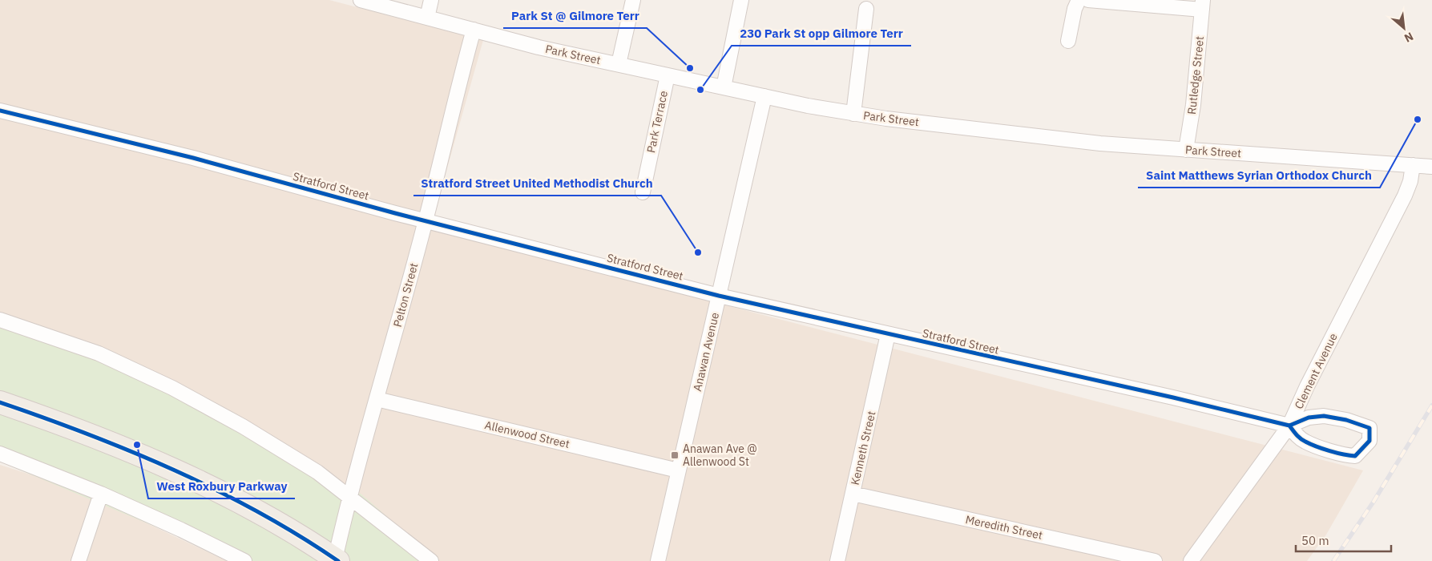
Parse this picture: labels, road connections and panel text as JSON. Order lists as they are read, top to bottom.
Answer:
{
  "streets": {
    "street": [
      "Park Street",
      "Rutledge Street",
      "Park Terrace",
      "Stratford Street",
      "Pelton Street",
      "Anawan Avenue",
      "Clement Avenue",
      "Allenwood Street",
      "Kenneth Street",
      "Meredith Street"
    ]
  },
  "crossings": [
    ["Park Street", "Rutledge Street"],
    ["Park Street", "Park Terrace"],
    ["Park Street", "Pelton Street"],
    ["Park Street", "Anawan Avenue"],
    ["Park Street", "Clement Avenue"],
    ["Stratford Street", "Pelton Street"],
    ["Stratford Street", "Anawan Avenue"],
    ["Stratford Street", "Clement Avenue"],
    ["Stratford Street", "Kenneth Street"],
    ["Pelton Street", "Allenwood Street"],
    ["Anawan Avenue", "Allenwood Street"],
    ["Kenneth Street", "Meredith Street"]
  ],
  "places": {
    "other": [
      "Park St @ Gilmore Terr",
      "230 Park St opp Gilmore Terr",
      "Saint Matthews Syrian Orthodox Church",
      "Stratford Street United Methodist Church",
      "West Roxbury Parkway"
    ],
    "transit": ["Anawan Ave @ Allenwood St"]
  },
  "scale_bar": "50 m",
  "north": "bottom right"
}
